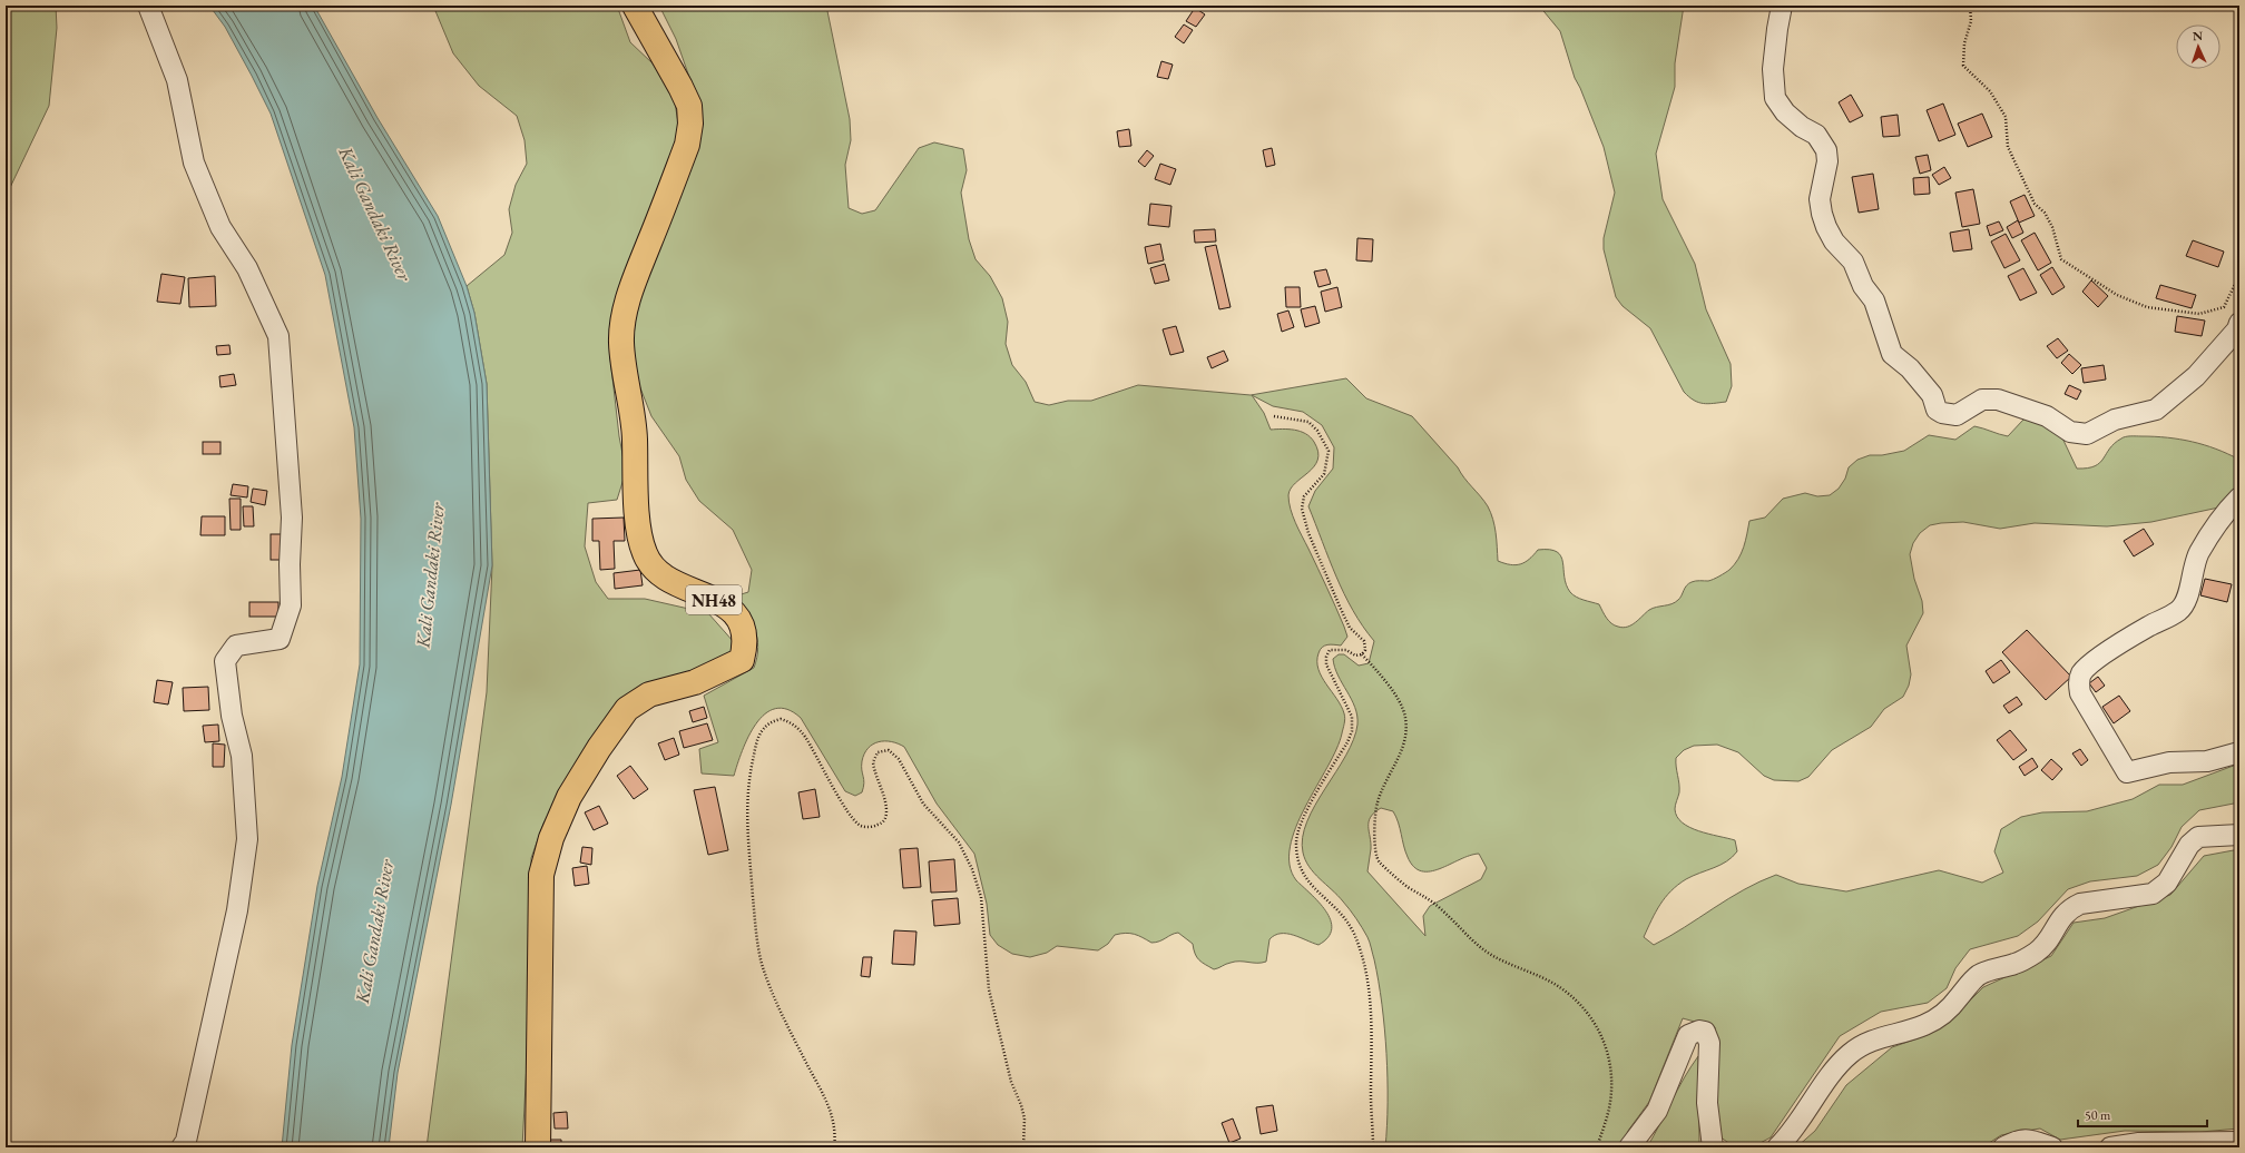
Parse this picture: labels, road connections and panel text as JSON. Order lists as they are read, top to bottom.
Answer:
{
  "streets": {
    "highway": ["NH48"]
  },
  "water": ["Kali Gandaki River"],
  "scale_bar": "50 m",
  "north": "top"
}
